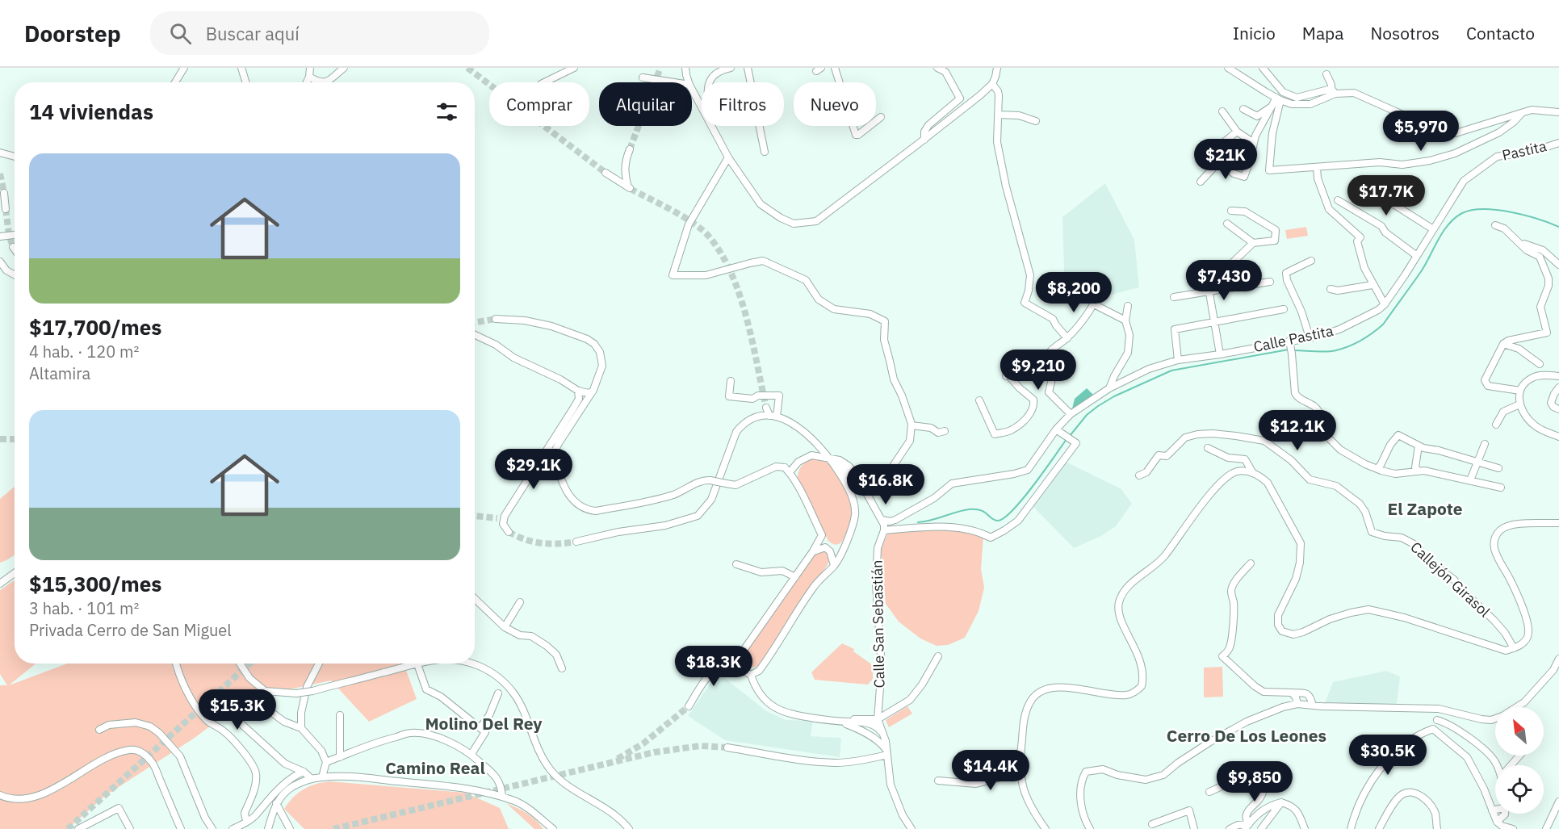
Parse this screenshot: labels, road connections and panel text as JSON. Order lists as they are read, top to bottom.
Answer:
{
  "streets": {
    "street": [
      "Pastita",
      "Calle Pastita",
      "Callejón Girasol",
      "Calle San Sebastián"
    ]
  },
  "crossings": [
    ["Pastita", "Calle Pastita"]
  ],
  "districts": [
    "El Zapote",
    "Molino Del Rey",
    "Cerro De Los Leones",
    "Camino Real"
  ],
  "north": "top left",
  "page": {
    "header": "Doorstep",
    "search": "Buscar aquí",
    "nav": [
      "Inicio",
      "Mapa",
      "Nosotros",
      "Contacto"
    ],
    "chip": [
      "Comprar",
      "Alquilar",
      "Filtros",
      "Nuevo"
    ],
    "heading": "14 viviendas",
    "price": [
      "$5,970",
      "$21K",
      "$17.7K",
      "$7,430",
      "$8,200",
      "$9,210",
      "$12.1K",
      "$29.1K",
      "$16.8K",
      "$18.3K",
      "$15.3K",
      "$30.5K",
      "$14.4K",
      "$9,850"
    ],
    "list": [
      {
        "name": "$17,700/mes",
        "note": "4 hab. · 120 m² · Altamira"
      },
      {
        "name": "$15,300/mes",
        "note": "3 hab. · 101 m² · Privada Cerro de San Miguel"
      }
    ]
  }
}
